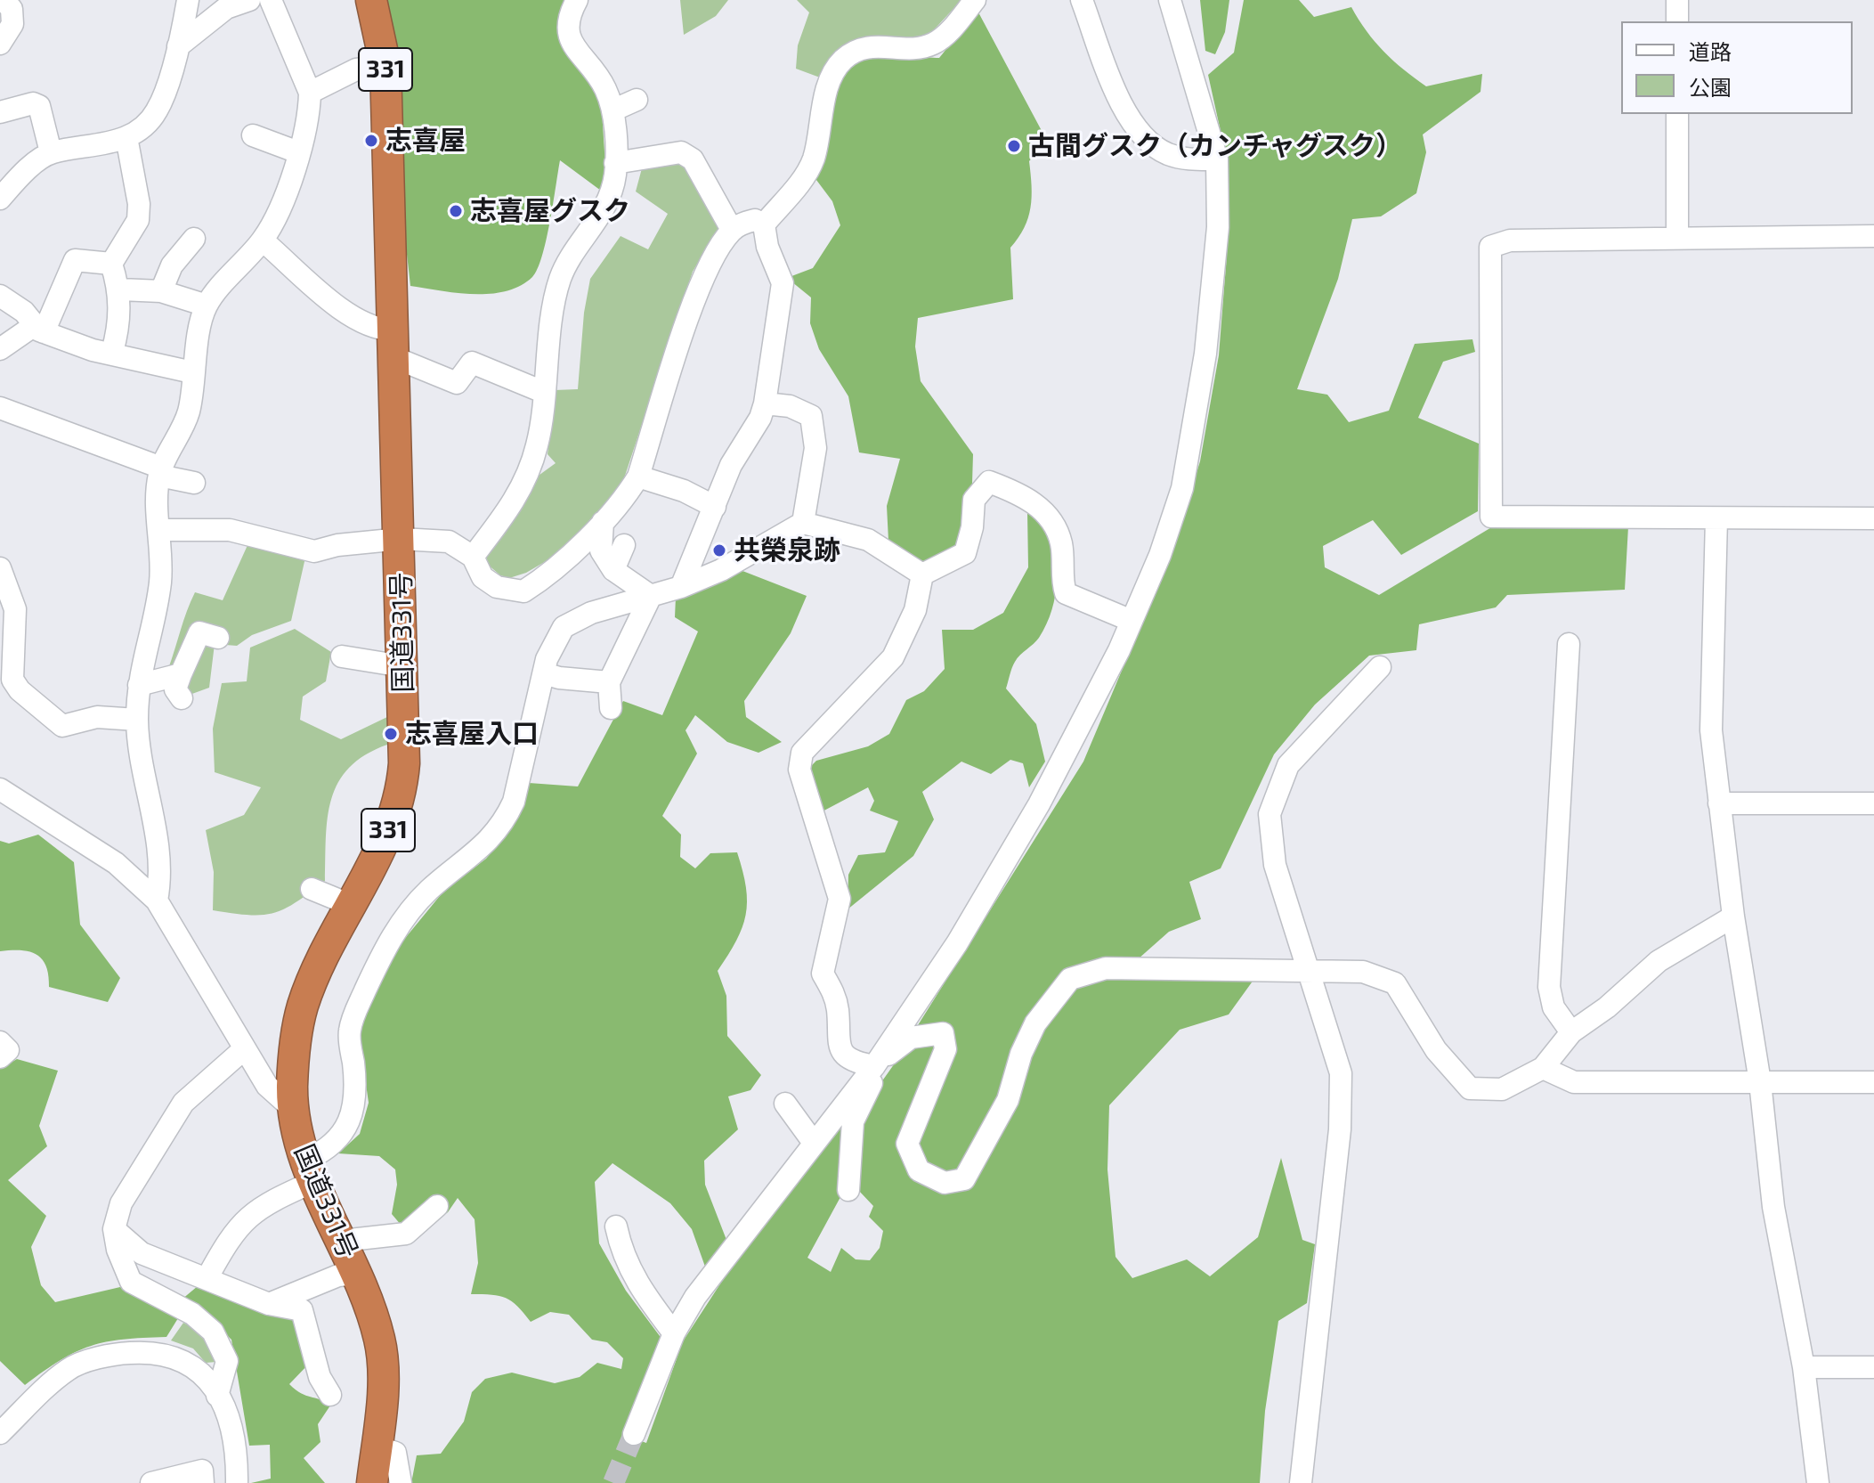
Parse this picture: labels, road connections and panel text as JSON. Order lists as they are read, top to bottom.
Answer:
{
  "streets": {
    "highway": ["331", "国道331号"]
  },
  "places": [
    "志喜屋",
    "古間グスク（カンチャグスク）",
    "志喜屋グスク",
    "共榮泉跡",
    "志喜屋入口"
  ],
  "legend": ["道路", "公園"]
}
